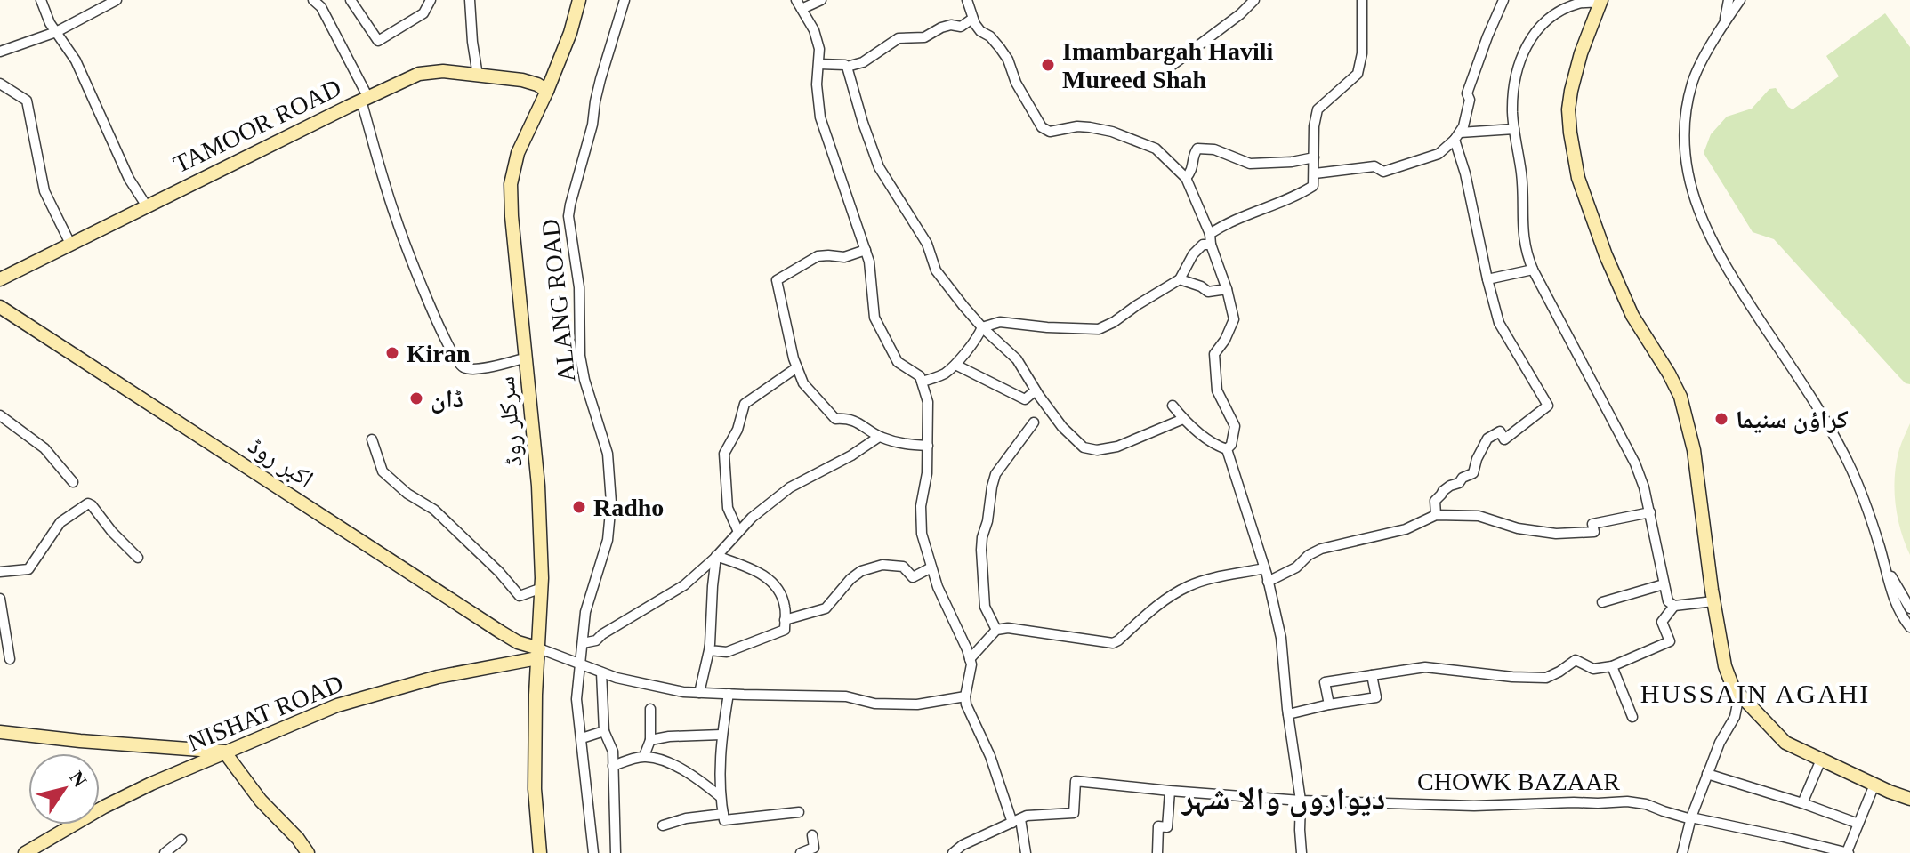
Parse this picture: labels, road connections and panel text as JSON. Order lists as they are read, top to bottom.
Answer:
{
  "streets": {
    "main road": [
      "TAMOOR ROAD",
      "سرکلر روڈ",
      "اکبر روڈ",
      "NISHAT ROAD"
    ],
    "street": ["ALANG ROAD", "CHOWK BAZAAR"]
  },
  "crossings": [
    ["TAMOOR ROAD", "سرکلر روڈ"],
    ["سرکلر روڈ", "اکبر روڈ"],
    ["سرکلر روڈ", "NISHAT ROAD"],
    ["اکبر روڈ", "NISHAT ROAD"]
  ],
  "districts": ["HUSSAIN AGAHI", "دیواروں والا شہر"],
  "places": [
    "Imambargah Havili Mureed Shah",
    "Kiran",
    "ڈان",
    "کراؤن سنیما",
    "Radho"
  ],
  "north": "top right"
}
